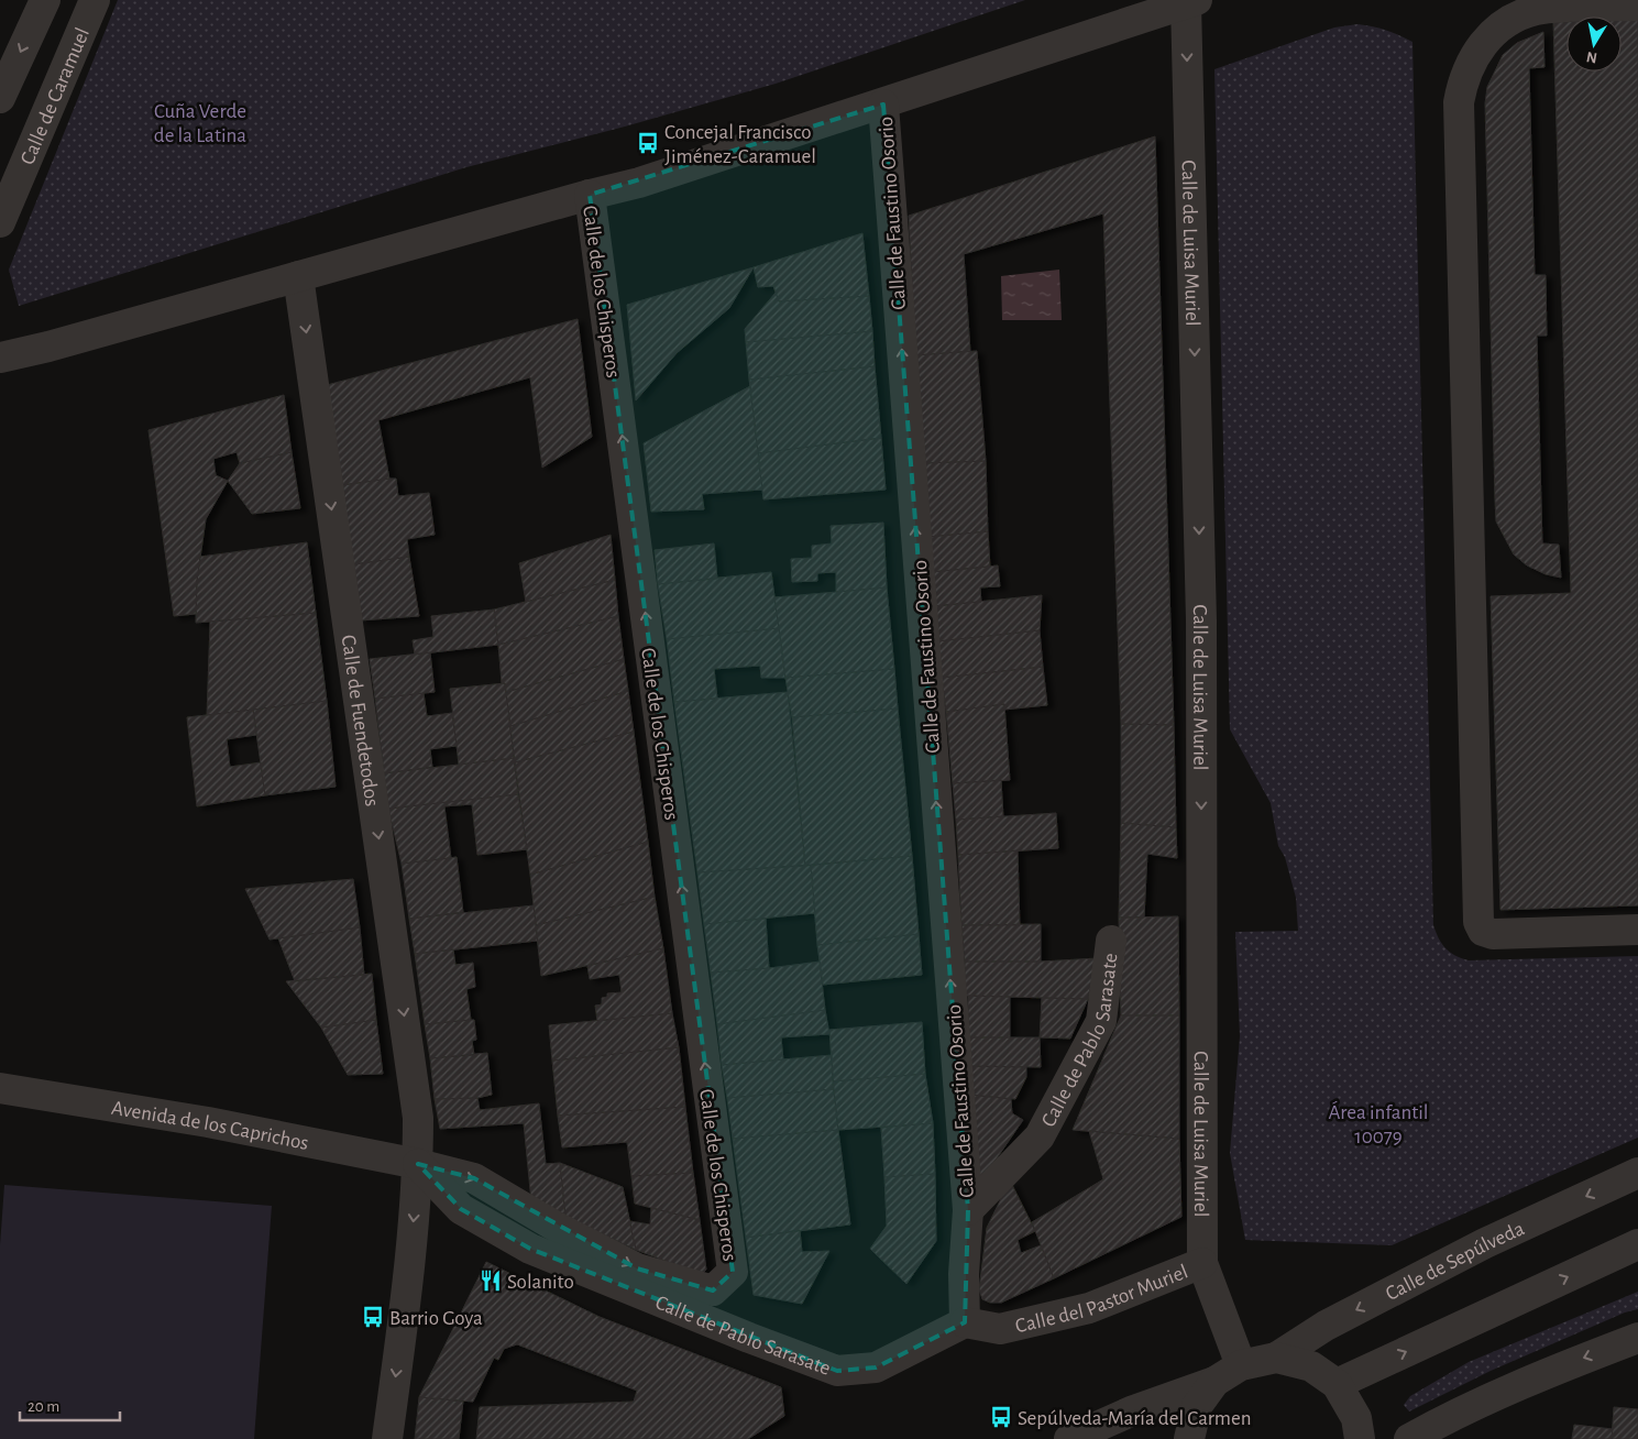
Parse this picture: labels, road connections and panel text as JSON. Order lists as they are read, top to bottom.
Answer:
{
  "streets": {
    "street": [
      "Calle de Caramuel",
      "Calle de Faustino Osorio",
      "Calle de Luisa Muriel",
      "Calle de los Chisperos",
      "Calle de Fuendetodos",
      "Calle de Pablo Sarasate",
      "Avenida de los Caprichos",
      "Calle de Sepúlveda",
      "Calle del Pastor Muriel"
    ]
  },
  "crossings": [
    ["Calle de Faustino Osorio", "Calle de Pablo Sarasate"],
    ["Calle de Luisa Muriel", "Calle del Pastor Muriel"],
    ["Calle de los Chisperos", "Calle de Pablo Sarasate"],
    ["Calle de Fuendetodos", "Calle de Pablo Sarasate"],
    ["Calle de Fuendetodos", "Avenida de los Caprichos"],
    ["Calle de Pablo Sarasate", "Avenida de los Caprichos"],
    ["Calle de Pablo Sarasate", "Calle del Pastor Muriel"]
  ],
  "one_way": [
    "Calle de Faustino Osorio",
    "Calle de Luisa Muriel",
    "Calle de los Chisperos",
    "Calle de Fuendetodos"
  ],
  "parks": ["Cuña Verde de la Latina", "Área infantil 10079"],
  "places": {
    "bus stop": ["Concejal Francisco Jiménez-Caramuel", "Barrio Goya", "Sepúlveda-María del Carmen"],
    "restaurant": ["Solanito"]
  },
  "scale_bar": "20 m",
  "north": "bottom"
}
